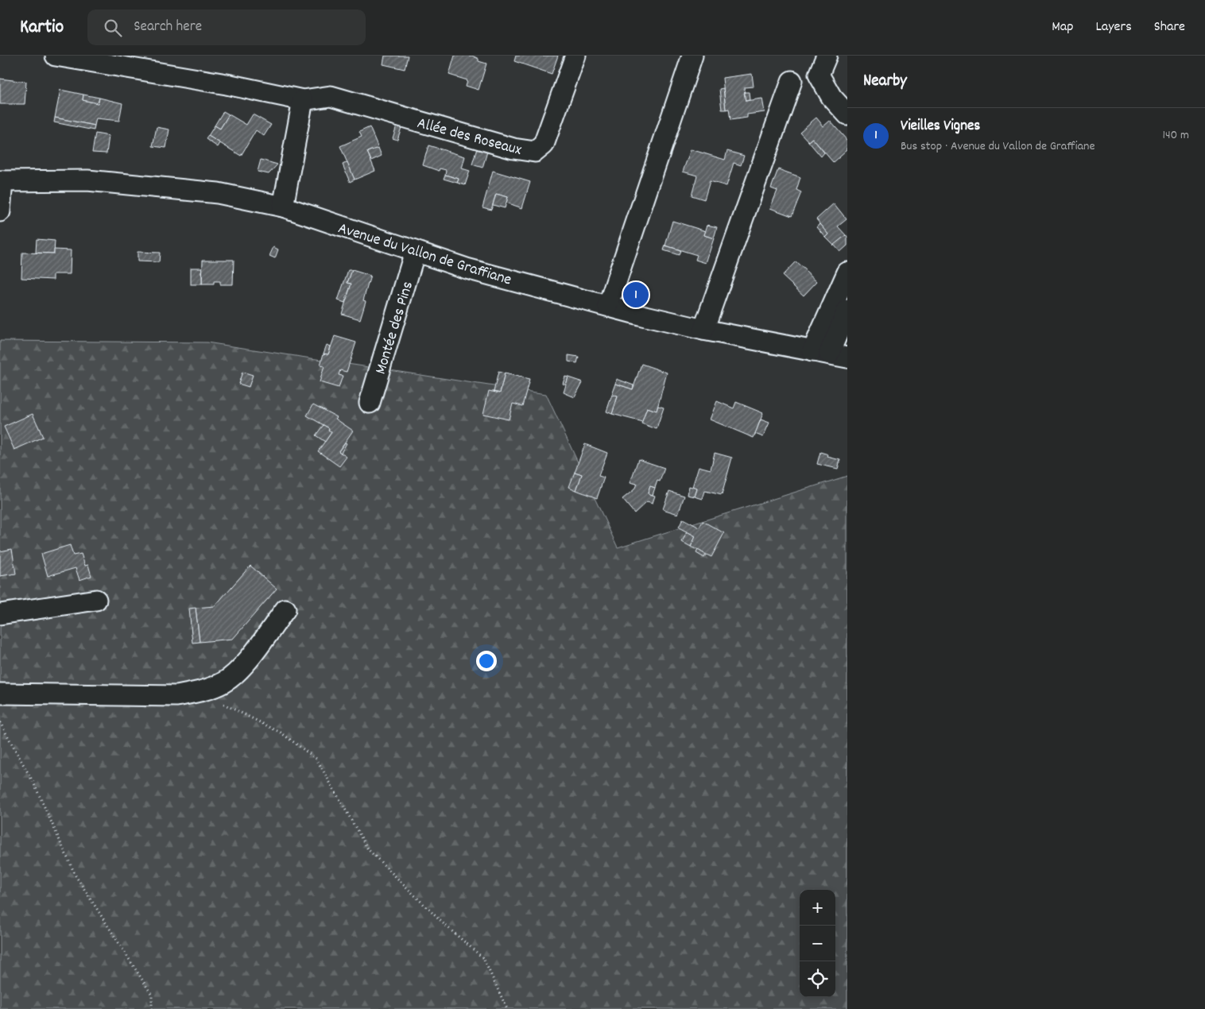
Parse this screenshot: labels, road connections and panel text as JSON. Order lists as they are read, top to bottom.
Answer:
{
  "streets": {
    "street": ["Allée des Roseaux", "Avenue du Vallon de Graffiane", "Montée des Pins"]
  },
  "crossings": [
    ["Avenue du Vallon de Graffiane", "Montée des Pins"]
  ],
  "page": {
    "header": "Kartio",
    "search": "Search here",
    "nav": ["Map", "Layers", "Share"],
    "heading": "Nearby",
    "list": [
      {
        "mark": "1",
        "name": "Vieilles Vignes",
        "note": "Bus stop · Avenue du Vallon de Graffiane",
        "value": "140 m"
      }
    ],
    "pins": "1",
    "map_buttons": ["+", "−"]
  }
}
